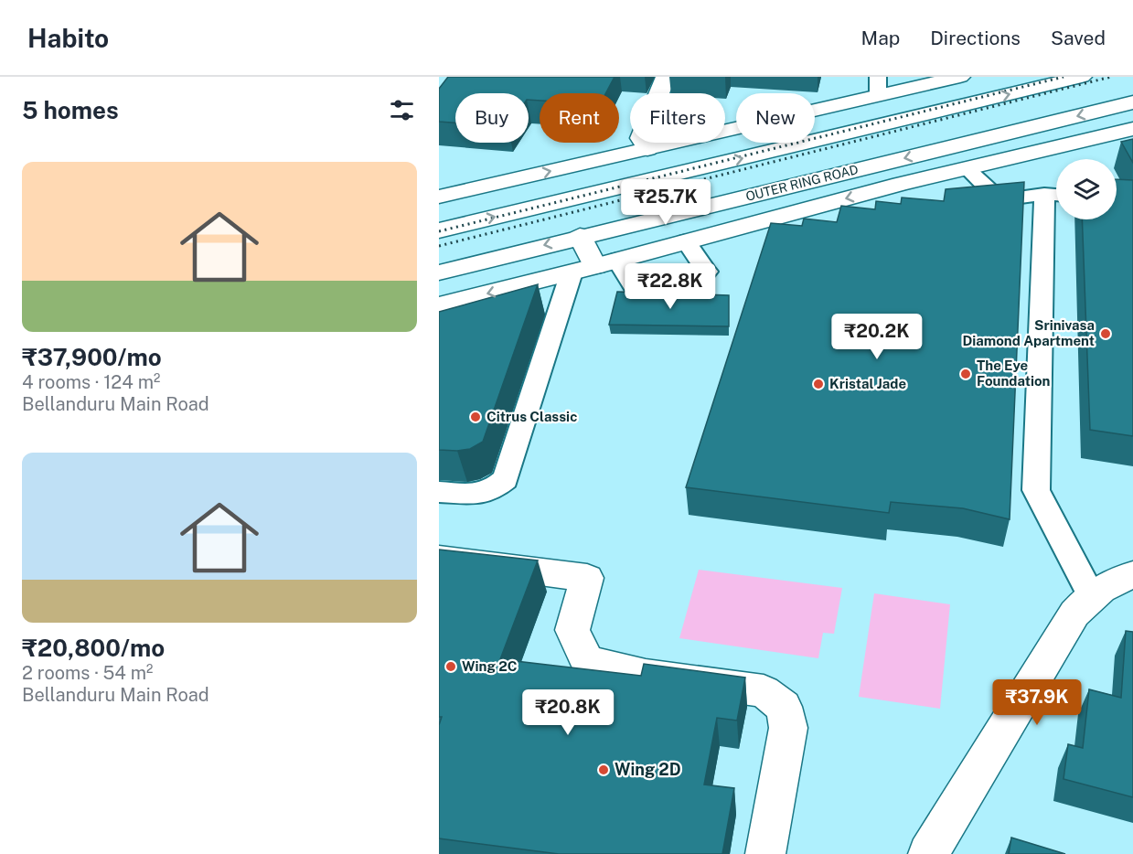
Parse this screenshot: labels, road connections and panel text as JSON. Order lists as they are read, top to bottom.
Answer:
{
  "streets": {
    "main road": ["OUTER RING ROAD"]
  },
  "places": [
    "Srinivasa Diamond Apartment",
    "The Eye Foundation",
    "Kristal Jade",
    "Citrus Classic",
    "Wing 2C",
    "Wing 2D"
  ],
  "page": {
    "header": "Habito",
    "nav": ["Map", "Directions", "Saved"],
    "heading": "5 homes",
    "chip": [
      "Buy",
      "Rent",
      "Filters",
      "New"
    ],
    "list": [
      {
        "name": "₹37,900/mo",
        "note": "4 rooms · 124 m² · Bellanduru Main Road"
      },
      {
        "name": "₹20,800/mo",
        "note": "2 rooms · 54 m² · Bellanduru Main Road"
      }
    ],
    "price": [
      "₹25.7K",
      "₹22.8K",
      "₹20.2K",
      "₹37.9K",
      "₹20.8K"
    ]
  }
}
